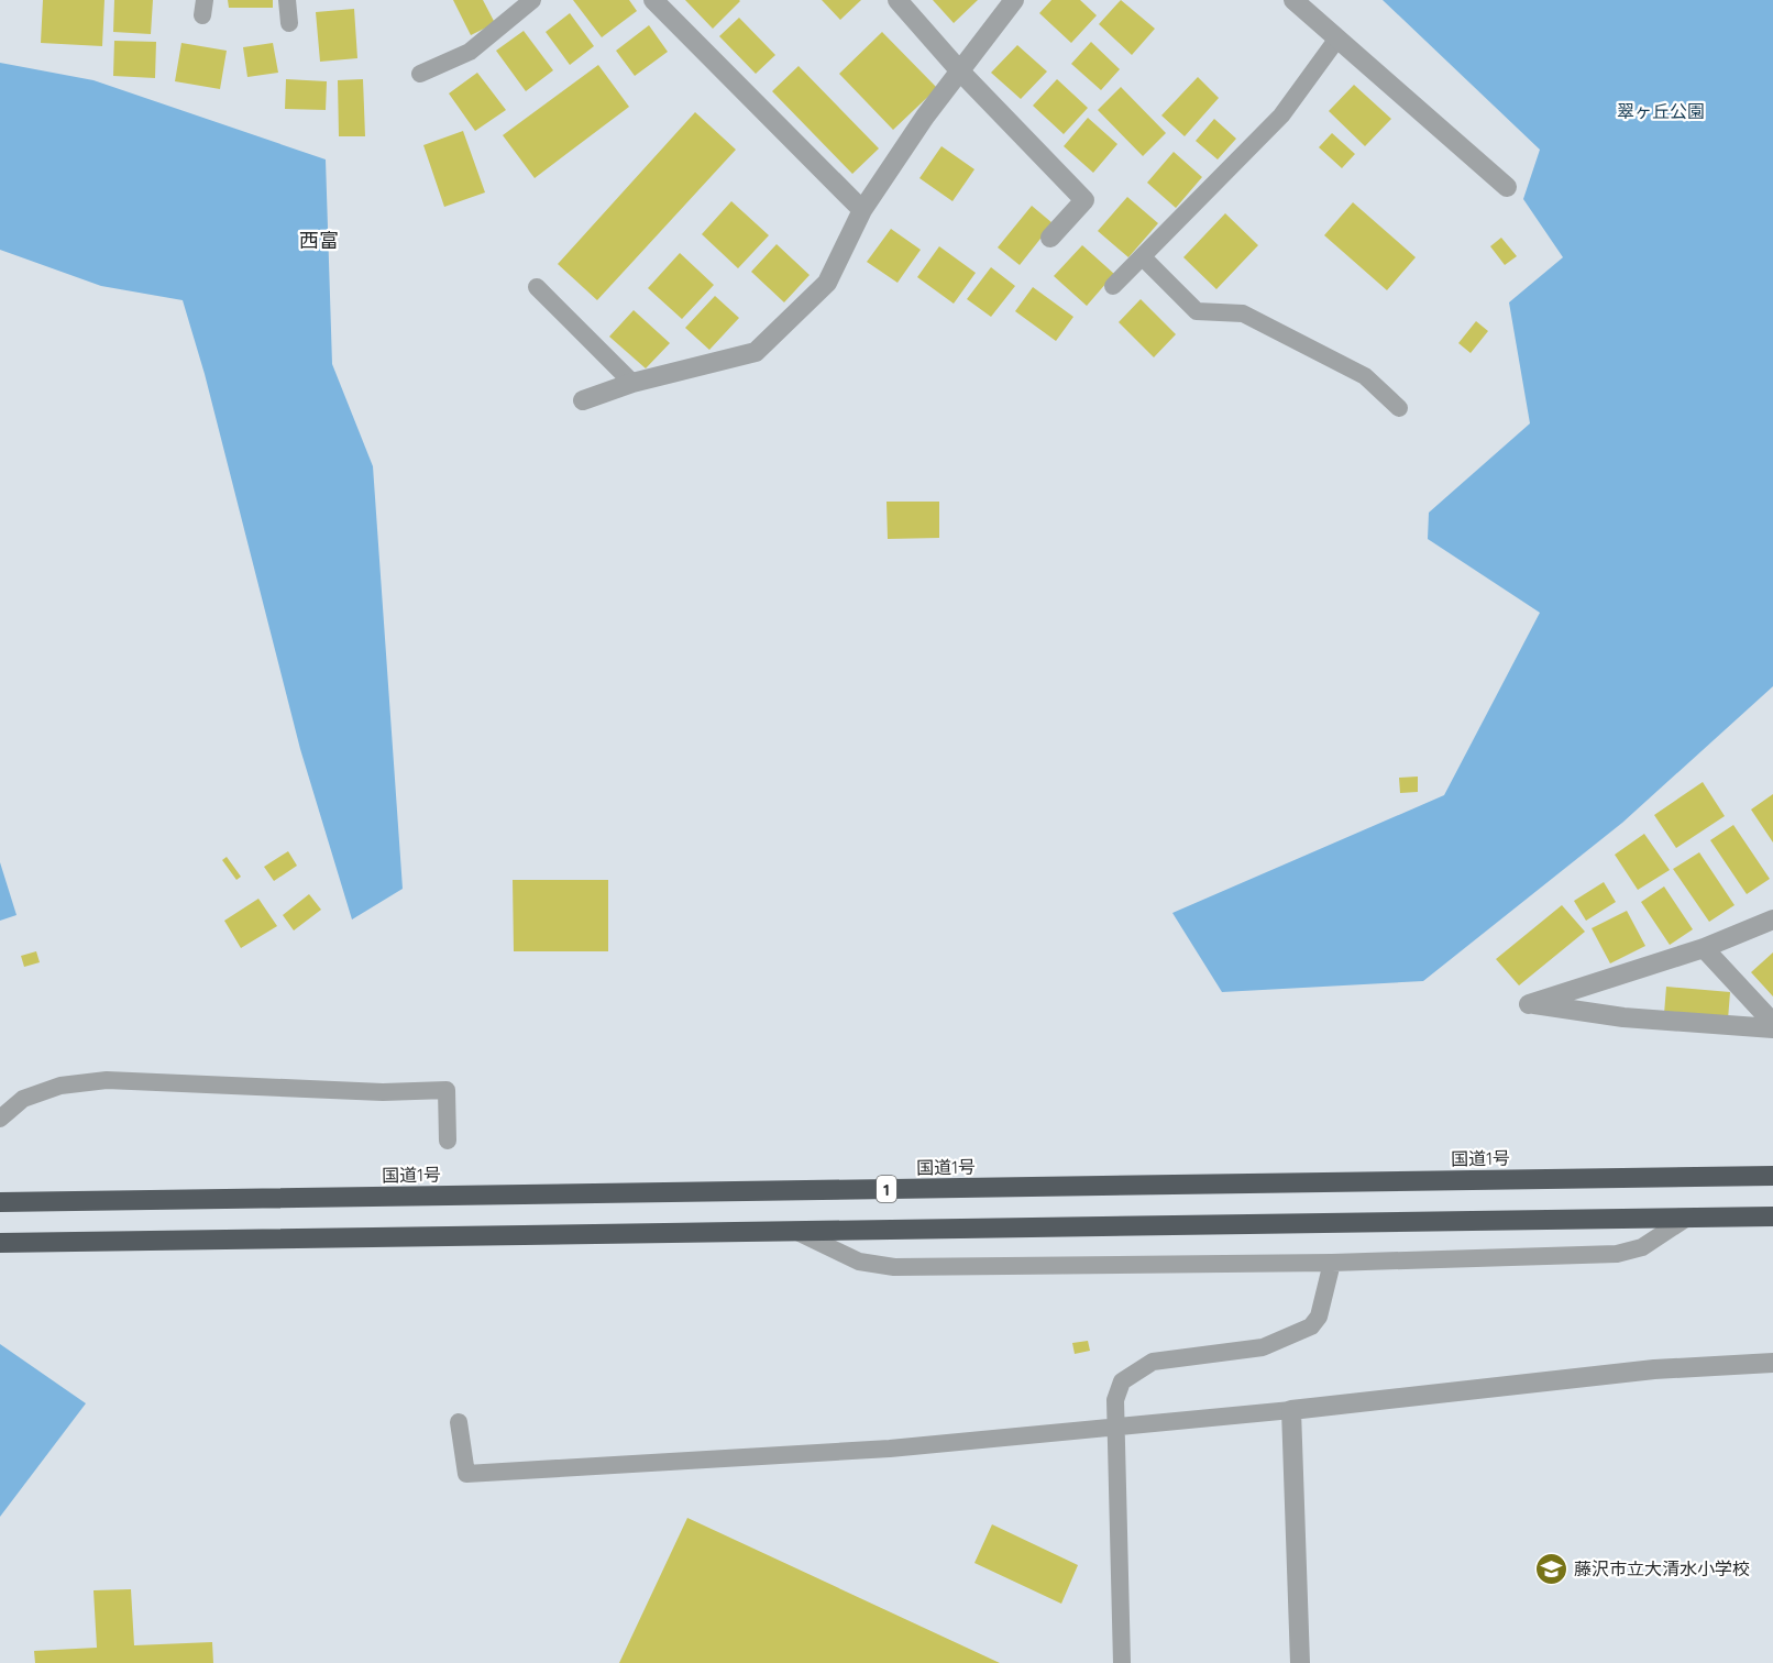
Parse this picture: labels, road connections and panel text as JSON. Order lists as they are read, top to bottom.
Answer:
{
  "streets": {
    "highway": ["国道1号", "1"]
  },
  "districts": ["西富"],
  "parks": ["翠ヶ丘公園"],
  "places": {
    "school or university": ["藤沢市立大清水小学校"]
  }
}
